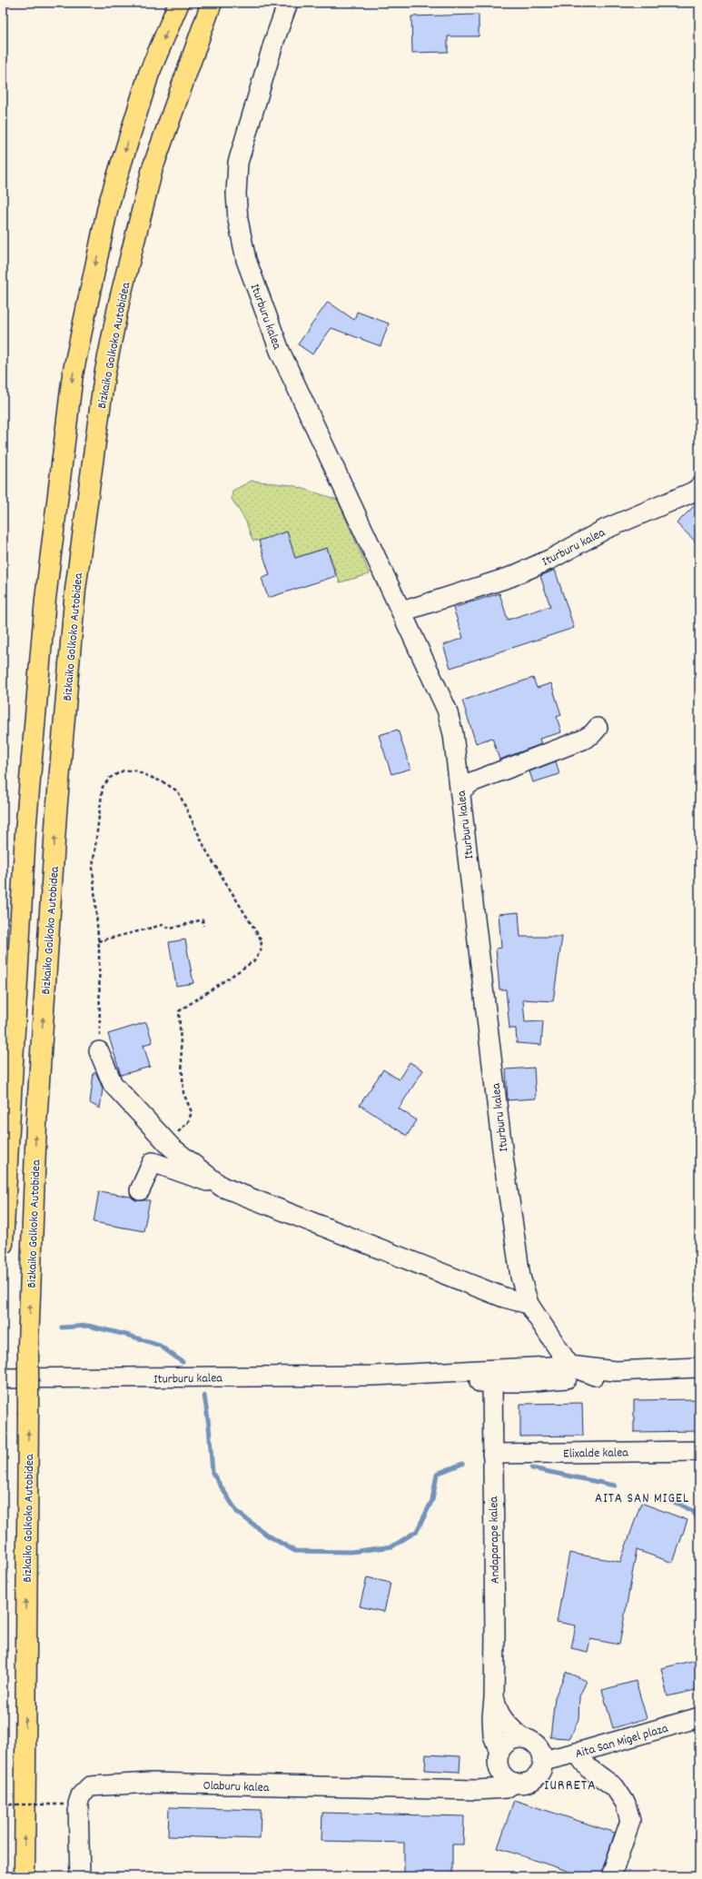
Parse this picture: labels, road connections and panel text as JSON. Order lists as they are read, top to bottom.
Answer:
{
  "streets": {
    "highway": ["Bizkaiko Golkoko Autobidea"],
    "street": [
      "Iturburu kalea",
      "Elixalde kalea",
      "Andaparape kalea",
      "Aita San Migel plaza",
      "Olaburu kalea"
    ]
  },
  "crossings": [
    ["Elixalde kalea", "Andaparape kalea"]
  ],
  "districts": ["AITA SAN MIGEL", "IURRETA"]
}
